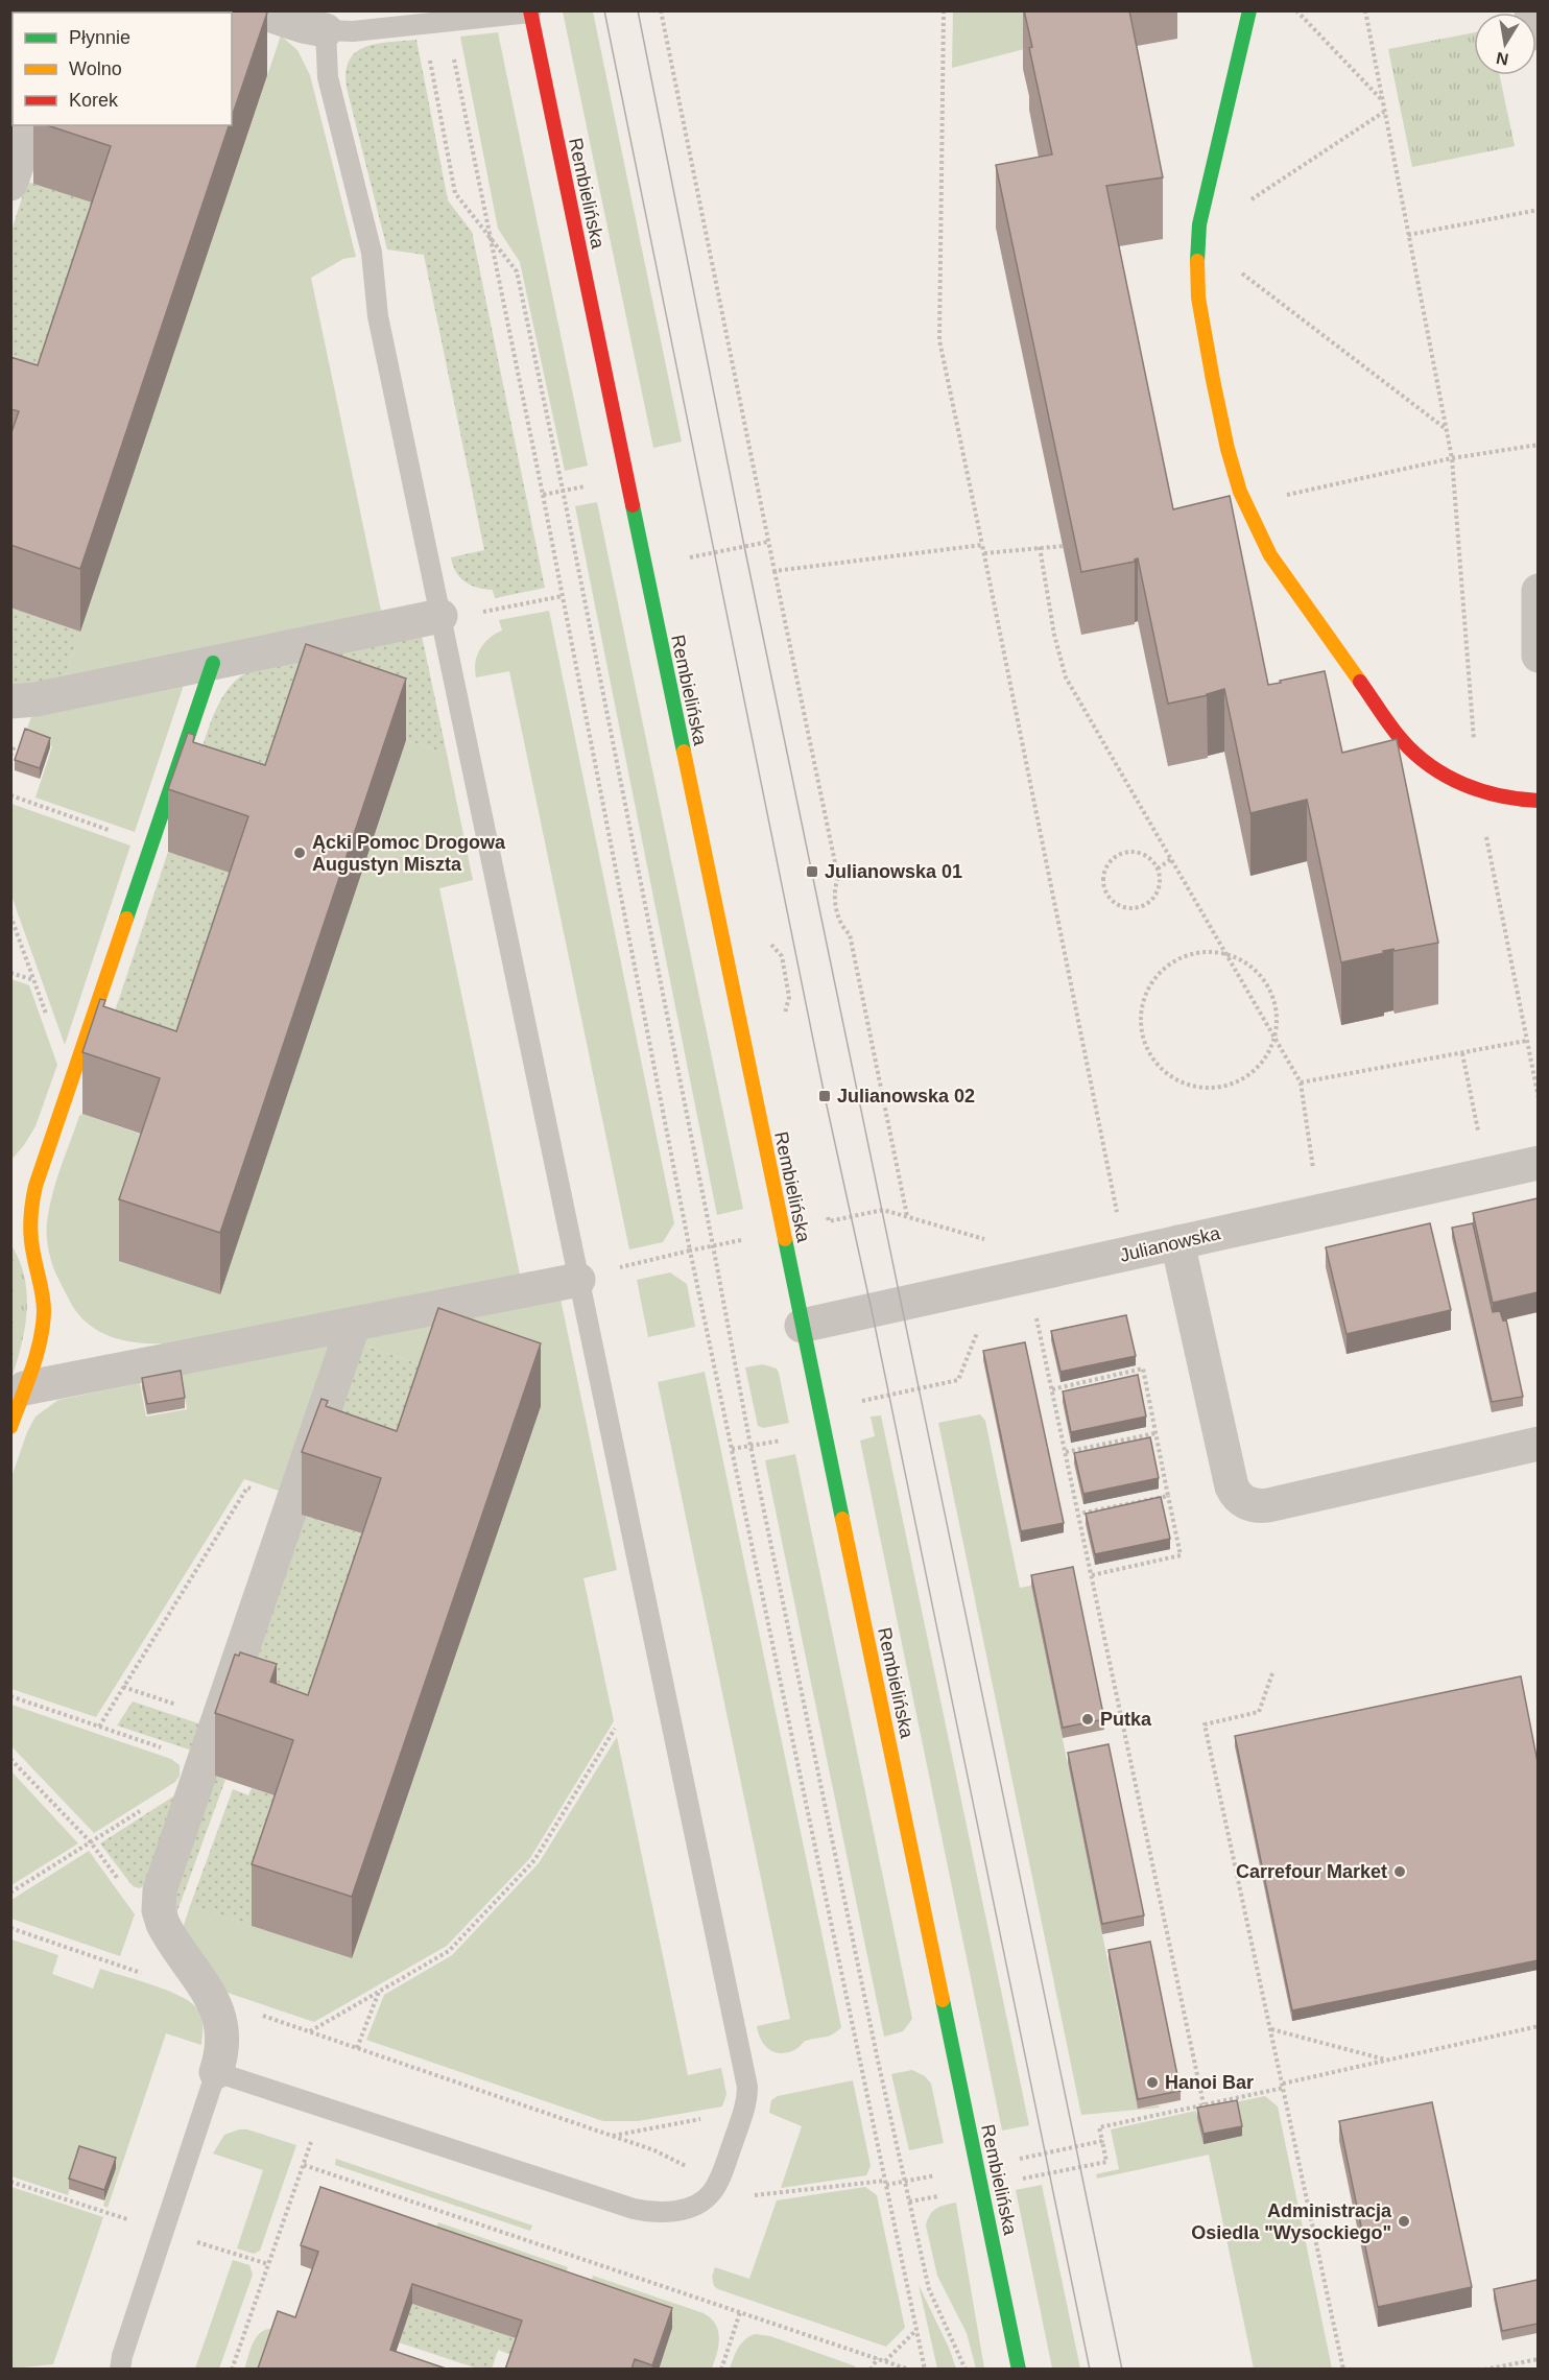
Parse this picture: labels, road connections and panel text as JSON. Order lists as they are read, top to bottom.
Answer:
{
  "streets": {
    "street": ["Rembielińska", "Julianowska"]
  },
  "crossings": [
    ["Rembielińska", "Julianowska"]
  ],
  "places": {
    "other": [
      "Ącki Pomoc Drogowa Augustyn Miszta",
      "Putka",
      "Carrefour Market",
      "Hanoi Bar",
      "Administracja Osiedla \"Wysockiego\""
    ],
    "transit": ["Julianowska 01", "Julianowska 02"]
  },
  "legend": ["Płynnie", "Wolno", "Korek"],
  "north": "bottom"
}
